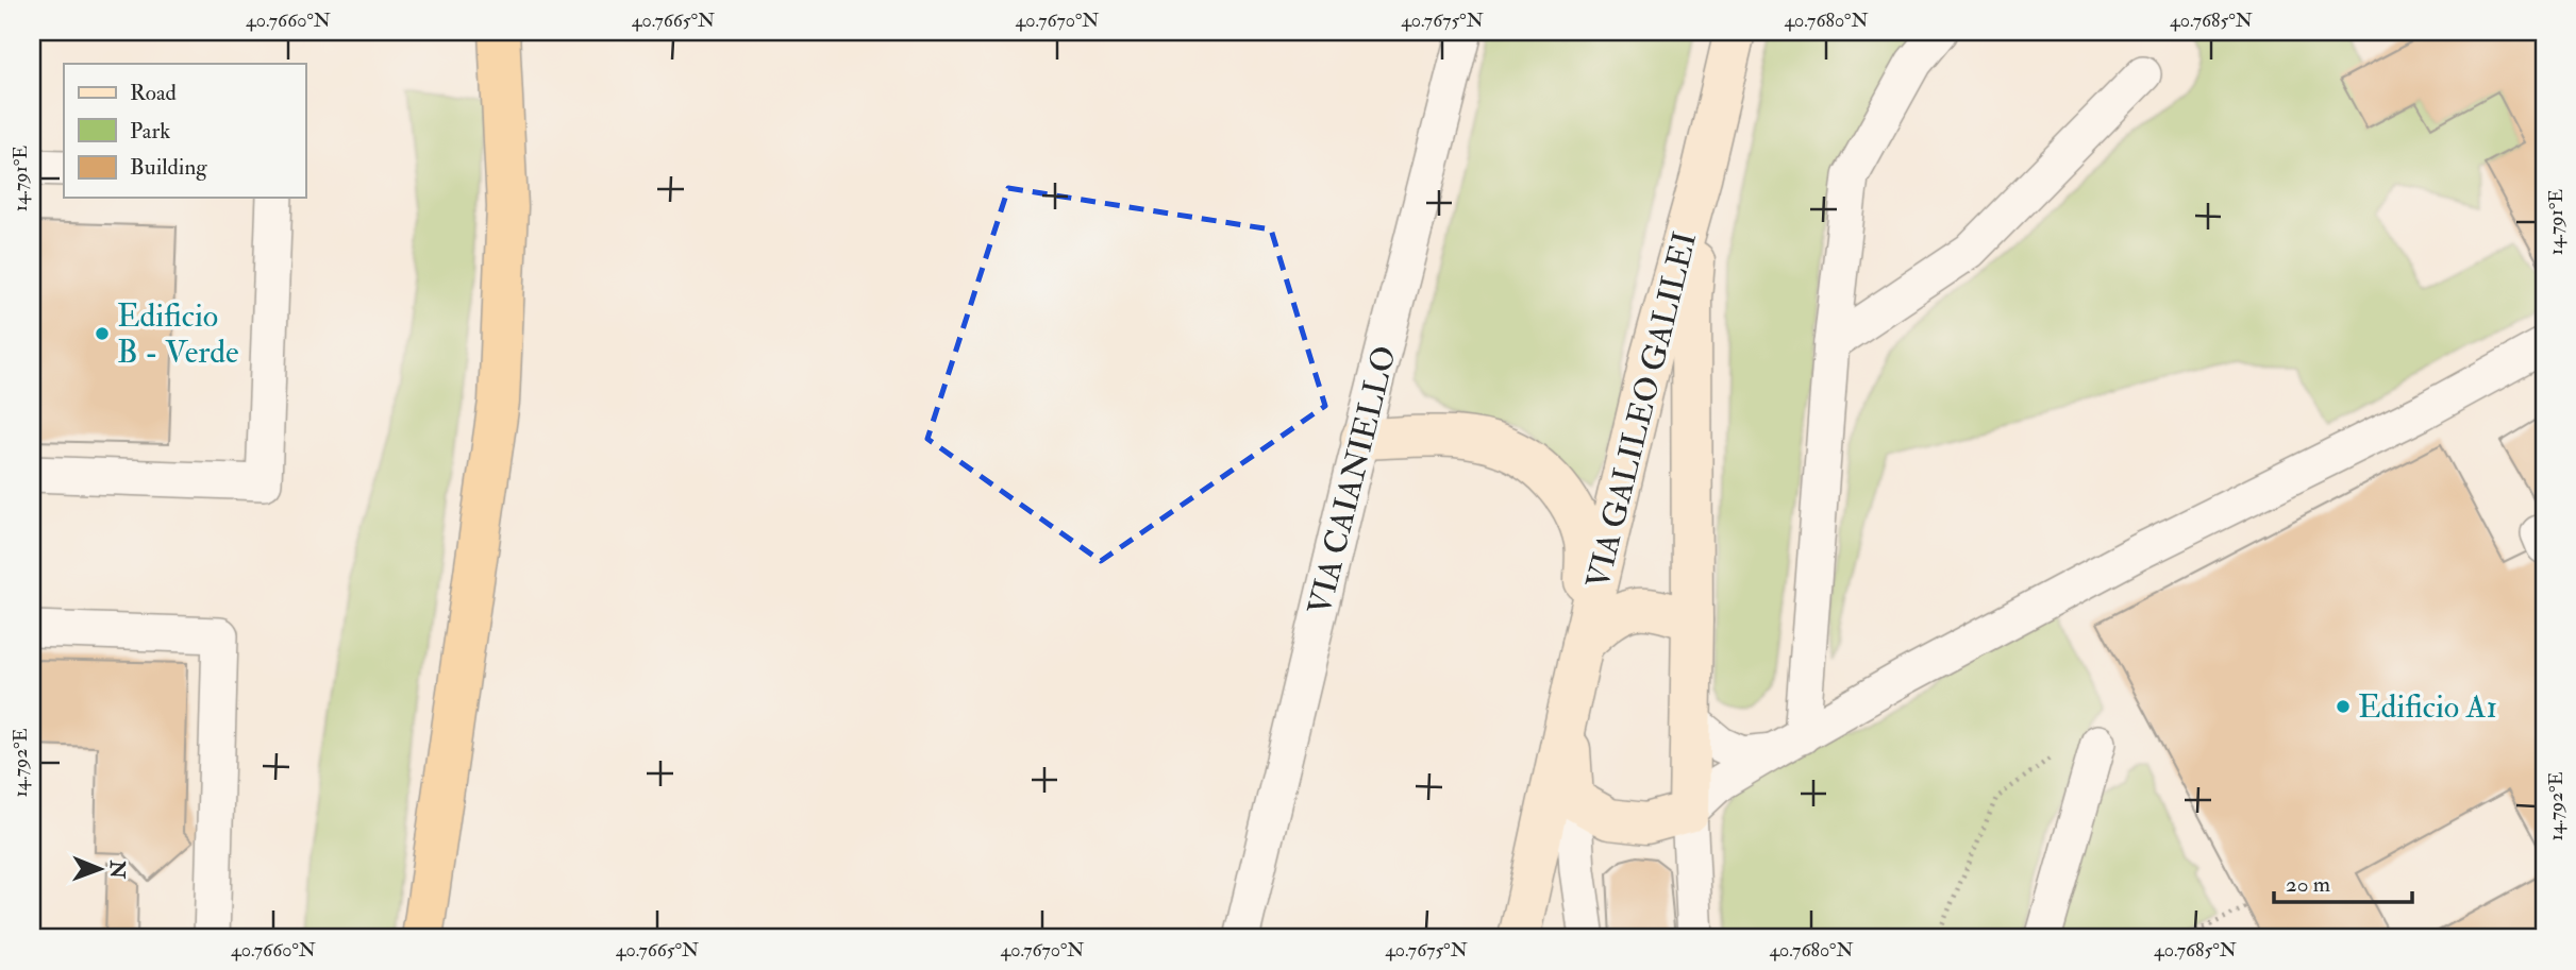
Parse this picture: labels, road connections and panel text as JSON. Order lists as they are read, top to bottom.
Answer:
{
  "streets": {
    "street": ["VIA GALILEO GALILEI", "VIA CAIANIELLO"]
  },
  "places": ["Edificio B - Verde", "Edificio A1"],
  "legend": ["Road", "Park", "Building"],
  "scale_bar": "20 m",
  "north": "right",
  "coordinates": [
    "40.7660°N",
    "40.7665°N",
    "40.7670°N",
    "40.7675°N",
    "40.7680°N",
    "40.7685°N",
    "14.791°E",
    "14.792°E"
  ]
}
